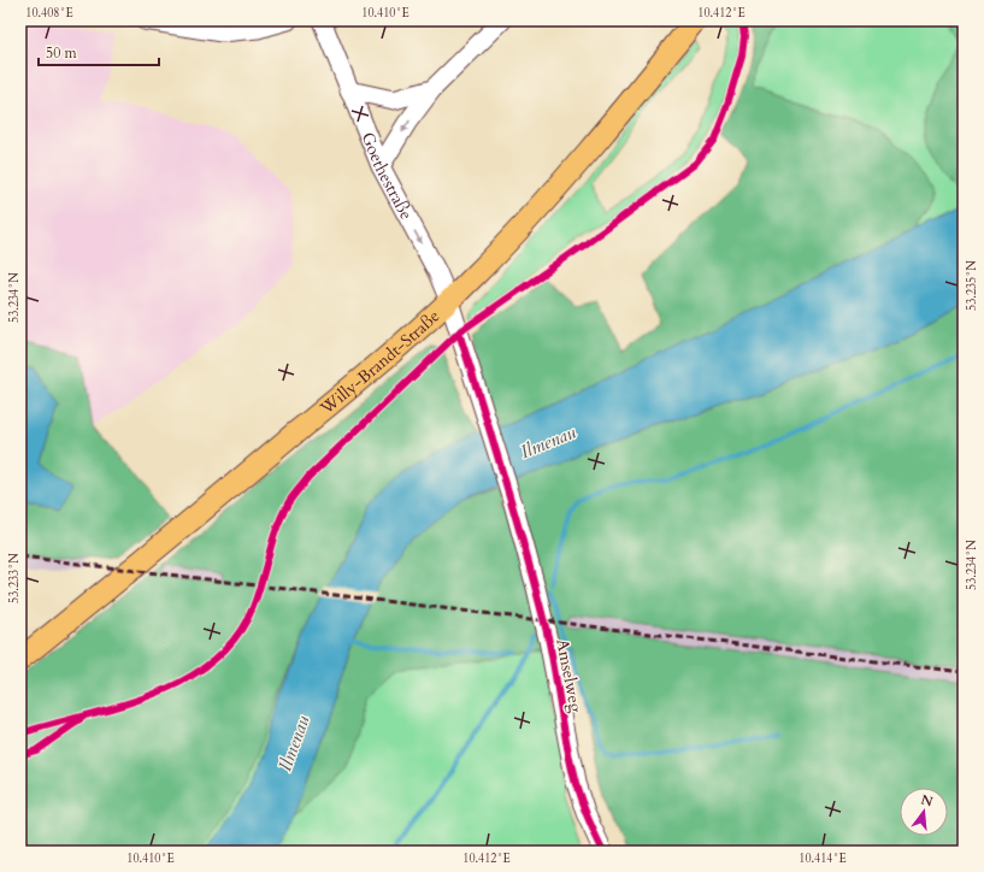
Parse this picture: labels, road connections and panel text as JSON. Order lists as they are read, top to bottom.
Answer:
{
  "streets": {
    "main road": ["Willy-Brandt-Straße"],
    "street": ["Goethestraße", "Amselweg"]
  },
  "crossings": [
    ["Goethestraße", "Willy-Brandt-Straße"],
    ["Goethestraße", "Amselweg"],
    ["Willy-Brandt-Straße", "Amselweg"]
  ],
  "one_way": ["Goethestraße"],
  "water": ["Ilmenau"],
  "scale_bar": "50 m",
  "north": "top",
  "coordinates": [
    "10.408°E",
    "10.410°E",
    "10.412°E",
    "53.235°N",
    "53.234°N",
    "53.233°N",
    "10.414°E"
  ]
}
